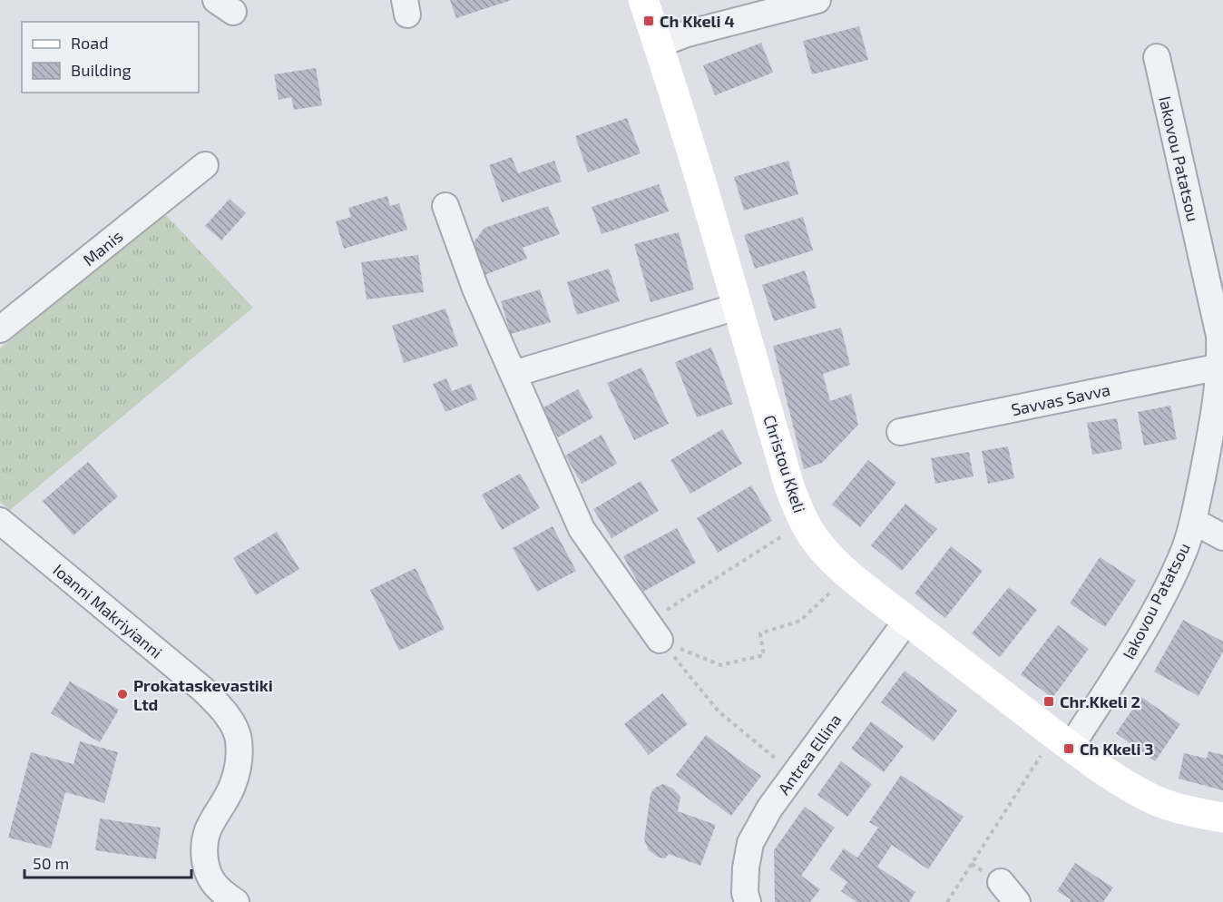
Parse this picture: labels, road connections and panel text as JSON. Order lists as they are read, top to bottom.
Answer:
{
  "streets": {
    "street": [
      "Iakovou Patatsou",
      "Manis",
      "Savvas Savva",
      "Christou Kkeli",
      "Ioanni Makriyianni",
      "Antrea Ellina"
    ]
  },
  "crossings": [
    ["Iakovou Patatsou", "Savvas Savva"],
    ["Iakovou Patatsou", "Christou Kkeli"],
    ["Christou Kkeli", "Antrea Ellina"]
  ],
  "places": {
    "transit": ["Ch Kkeli 4", "Chr.Kkeli 2", "Ch Kkeli 3"],
    "other": ["Prokataskevastiki Ltd"]
  },
  "legend": ["Road", "Building"],
  "scale_bar": "50 m"
}
